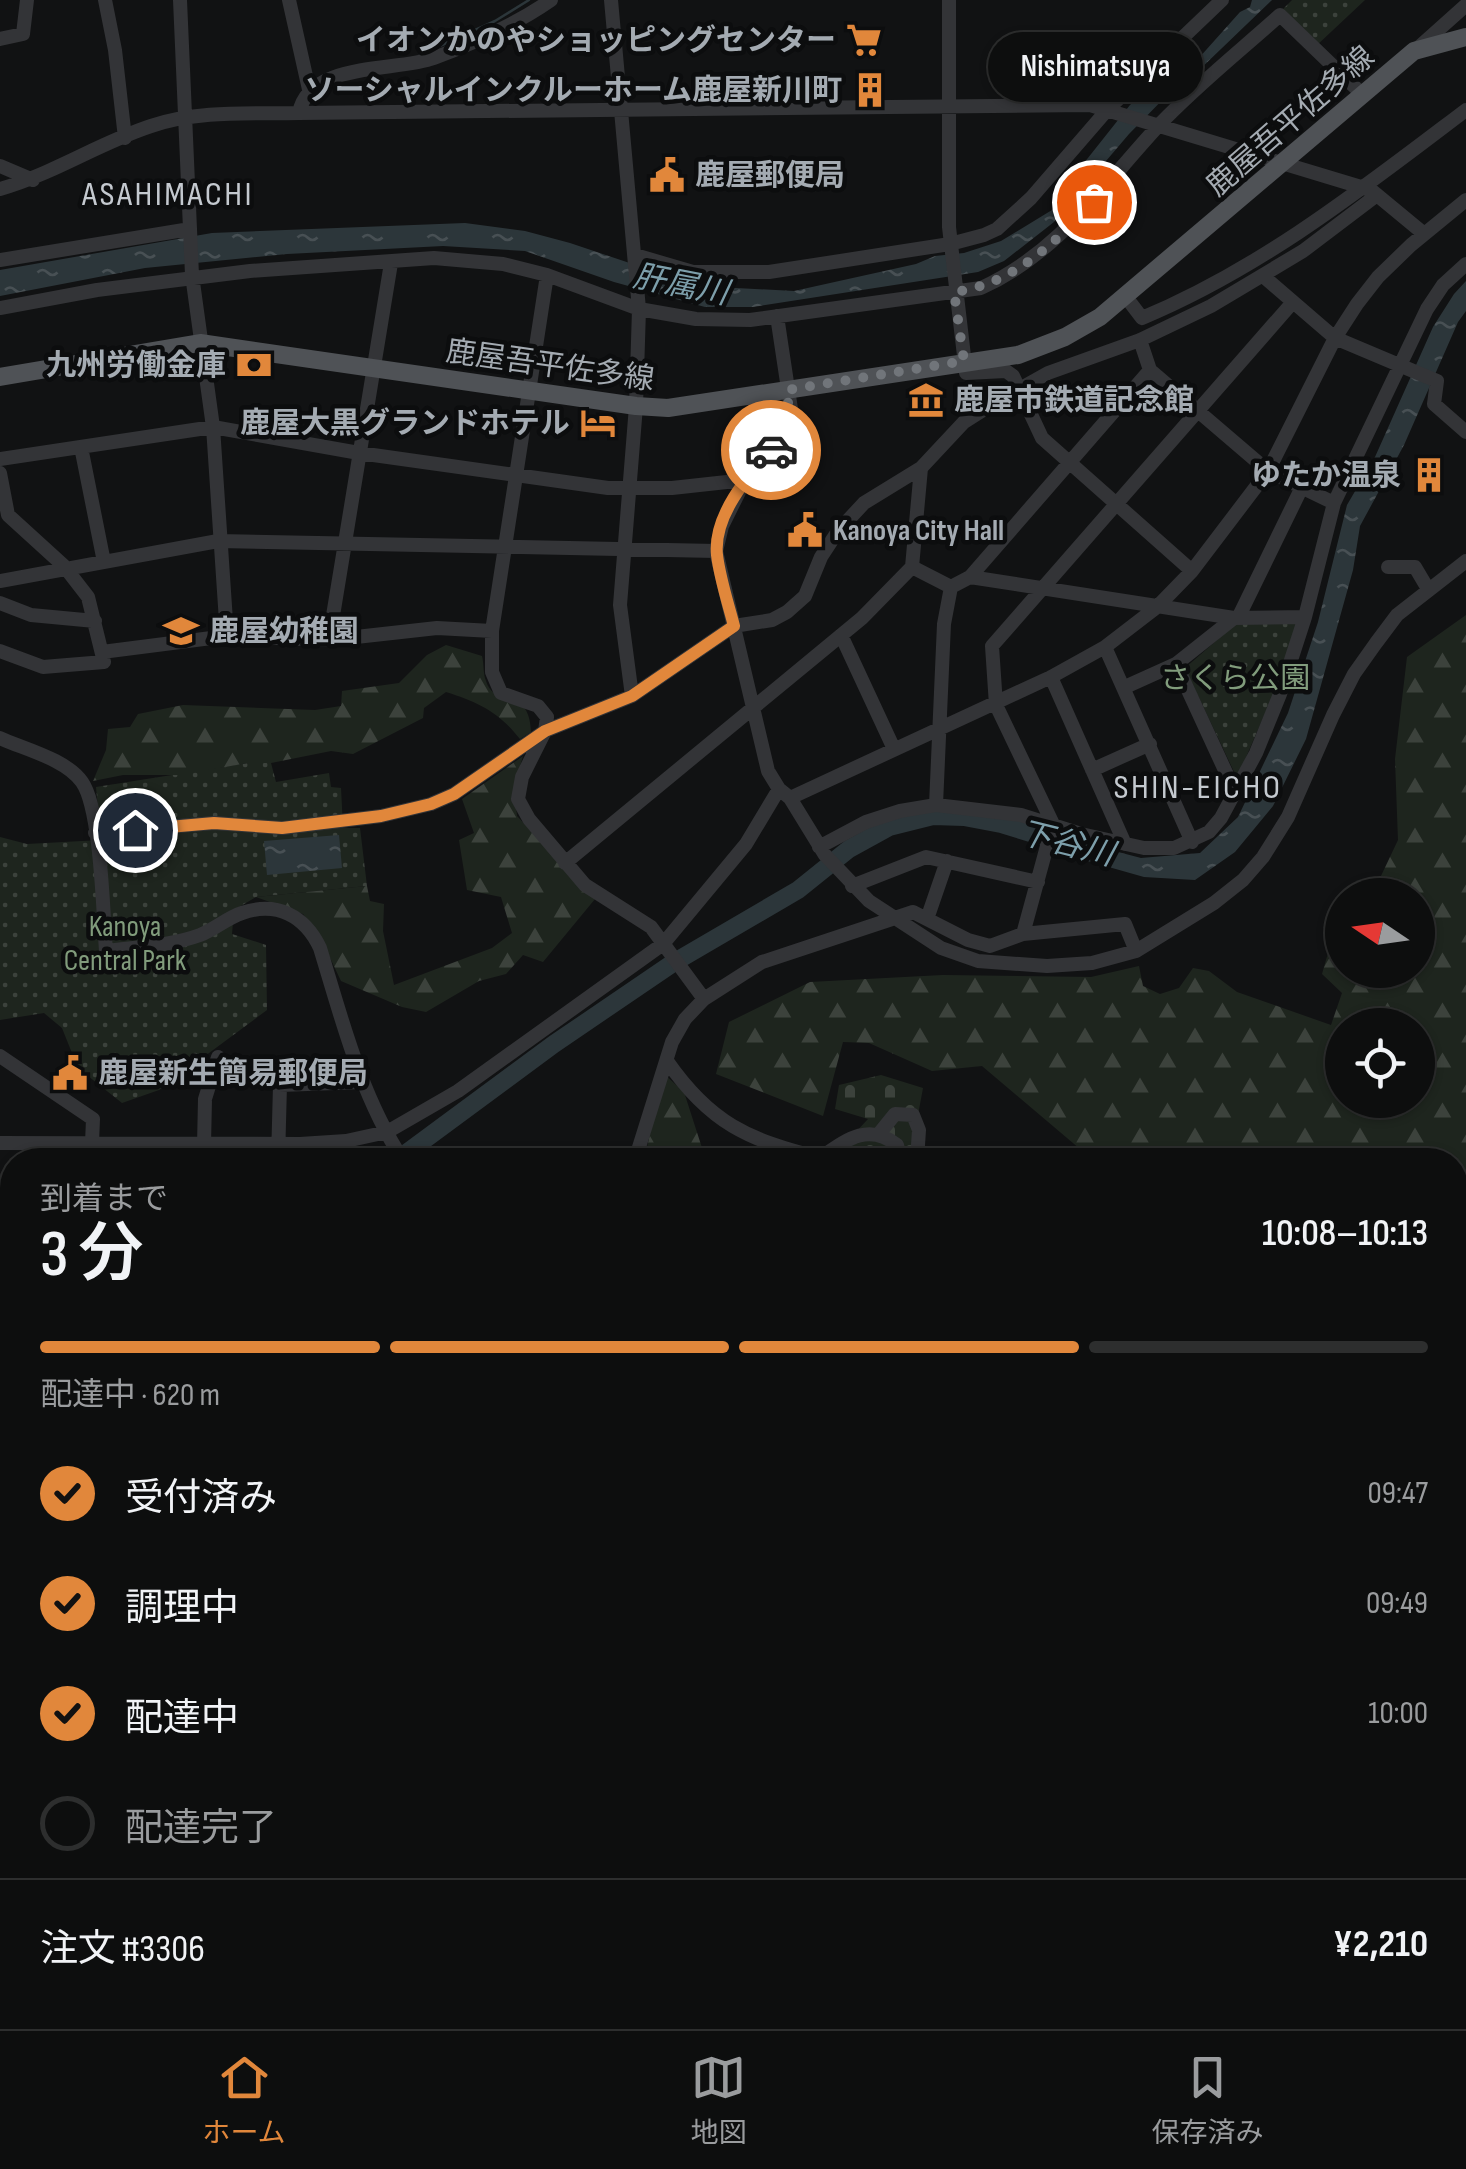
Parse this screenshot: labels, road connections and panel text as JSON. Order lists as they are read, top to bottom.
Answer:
{
  "streets": {
    "main road": ["鹿屋吾平佐多線"]
  },
  "districts": ["ASAHIMACHI", "SHIN-EICHO"],
  "water": ["肝属川", "下谷川"],
  "parks": ["さくら公園", "Kanoya Central Park"],
  "places": {
    "supermarket": ["イオンかのやショッピングセンター"],
    "building": ["ソーシャルインクルーホーム鹿屋新川町", "ゆたか温泉"],
    "public building": ["鹿屋郵便局", "Kanoya City Hall", "鹿屋新生簡易郵便局"],
    "other": ["Nishimatsuya"],
    "bank": ["九州労働金庫"],
    "museum": ["鹿屋市鉄道記念館"],
    "hotel": ["鹿屋大黒グランドホテル"],
    "school or university": ["鹿屋幼稚園"]
  },
  "north": "left",
  "page": {
    "bubble": "Nishimatsuya",
    "heading": ["3 分", "到着まで", "10:08–10:13"],
    "panel": ["注文 #3306", "¥2,210"],
    "bar": "配達中 · 620 m",
    "list": [
      ["受付済み", "09:47"],
      ["調理中", "09:49"],
      ["配達中", "10:00"],
      "配達完了"
    ],
    "tabs": ["ホーム", "地図", "保存済み"]
  }
}
